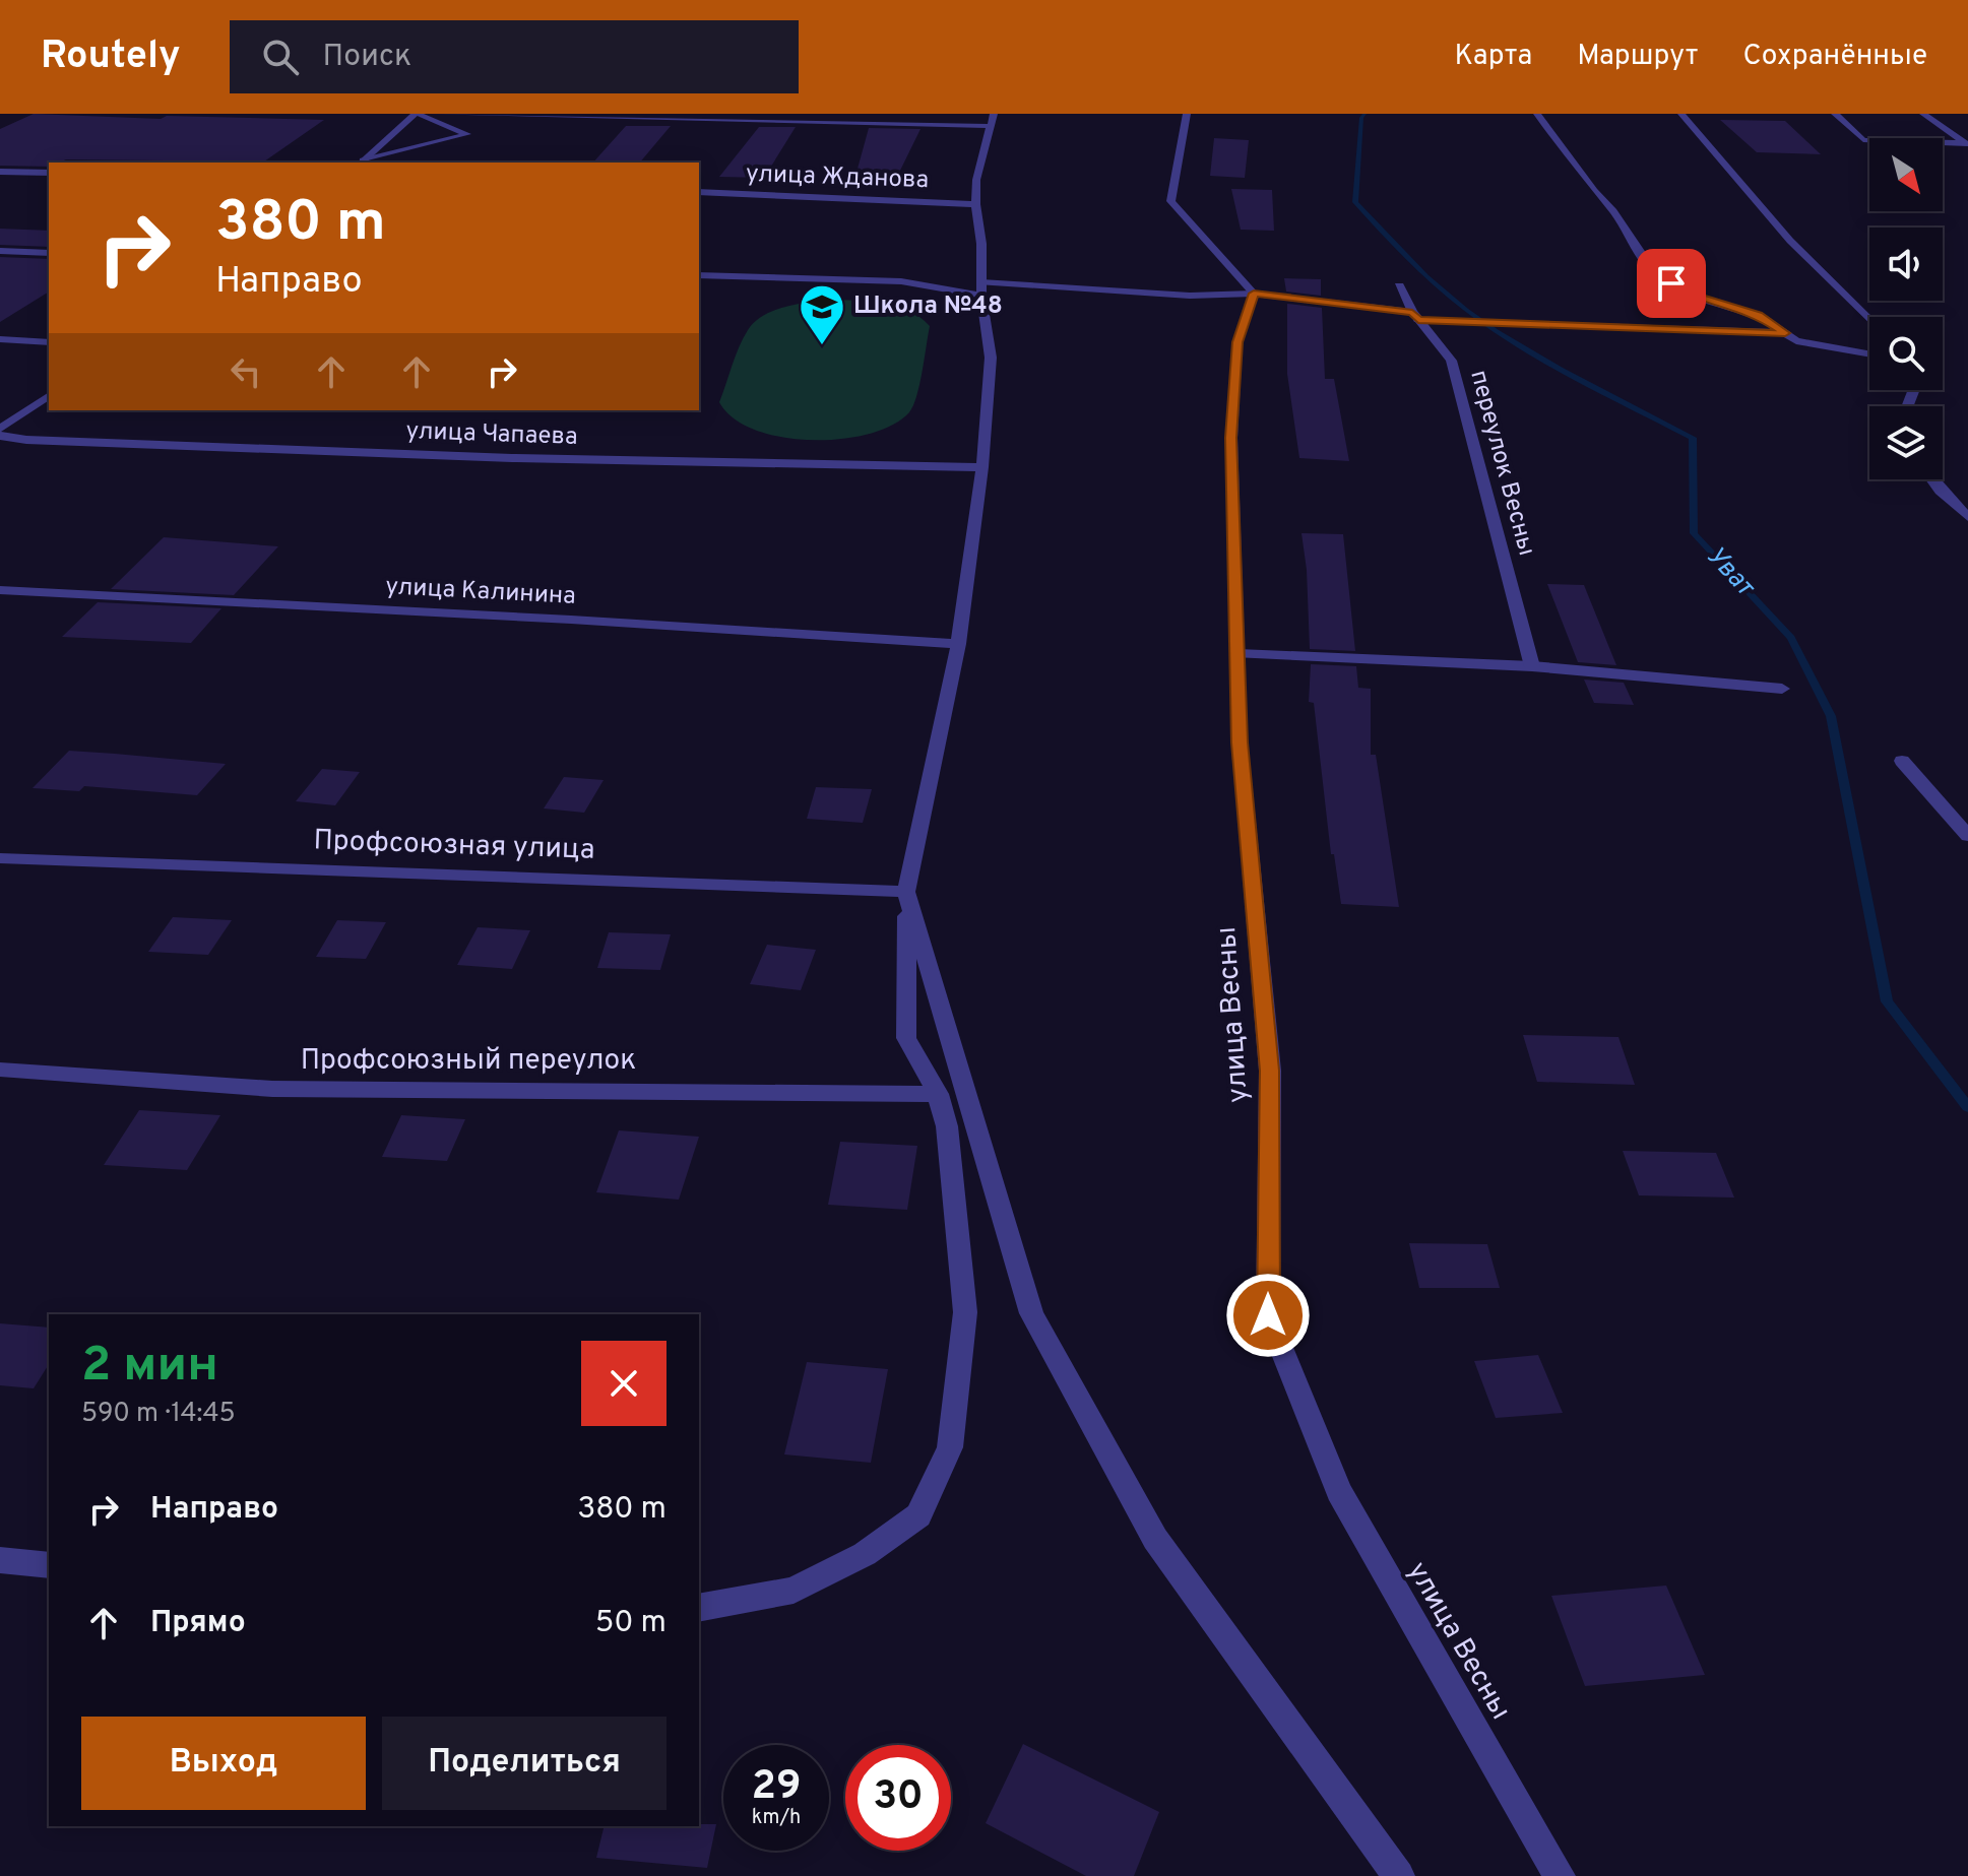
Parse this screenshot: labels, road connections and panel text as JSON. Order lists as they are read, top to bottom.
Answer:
{
  "streets": {
    "street": [
      "улица Жданова",
      "улица Чапаева",
      "переулок Весны",
      "улица Калинина",
      "Профсоюзная улица",
      "улица Весны",
      "Профсоюзный переулок"
    ]
  },
  "water": ["Уват"],
  "places": {
    "school or university": ["Школа №48"]
  },
  "north": "bottom right",
  "page": {
    "header": "Routely",
    "search": "Поиск",
    "nav": ["Карта", "Маршрут", "Сохранённые"],
    "turn": ["380 m", "Направо"],
    "heading": ["2 мин", "590 m · 14:45"],
    "list": [
      {
        "name": "Направо",
        "value": "380 m"
      },
      {
        "name": "Прямо",
        "value": "50 m"
      }
    ],
    "buttons": ["Выход", "Поделиться"],
    "speed": "29 km/h",
    "limit": "30"
  }
}
